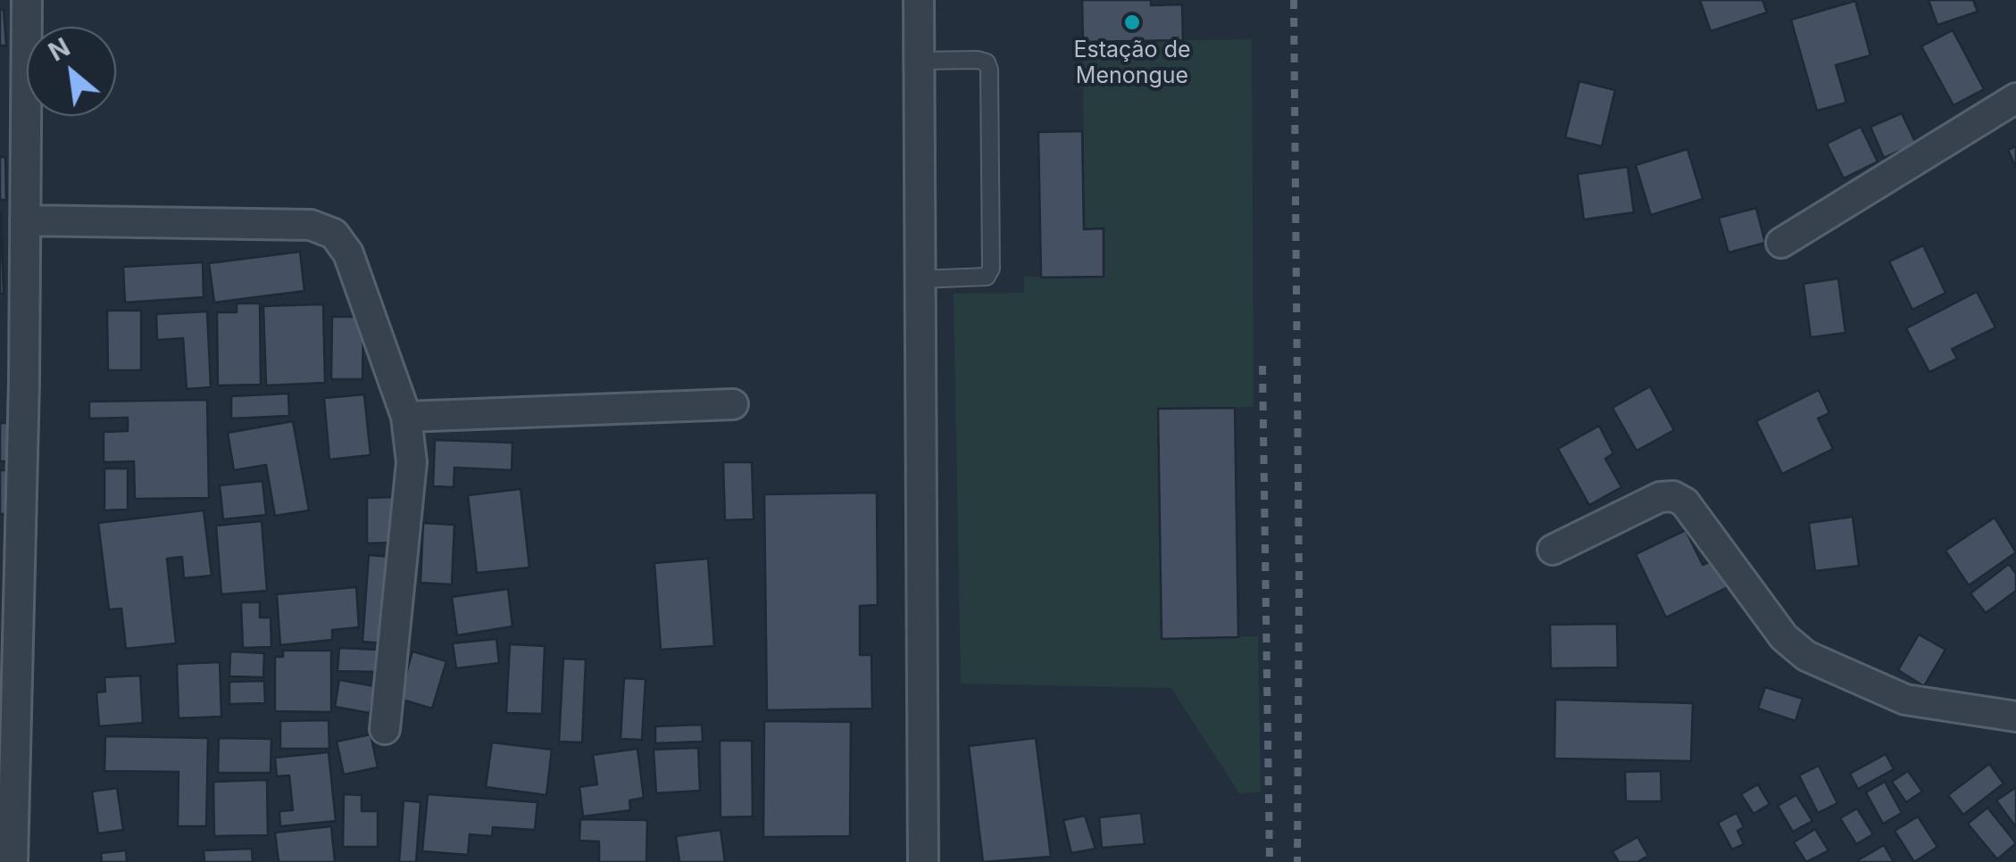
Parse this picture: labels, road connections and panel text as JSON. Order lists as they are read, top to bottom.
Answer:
{
  "places": ["Estação de Menongue"],
  "north": "top left"
}
